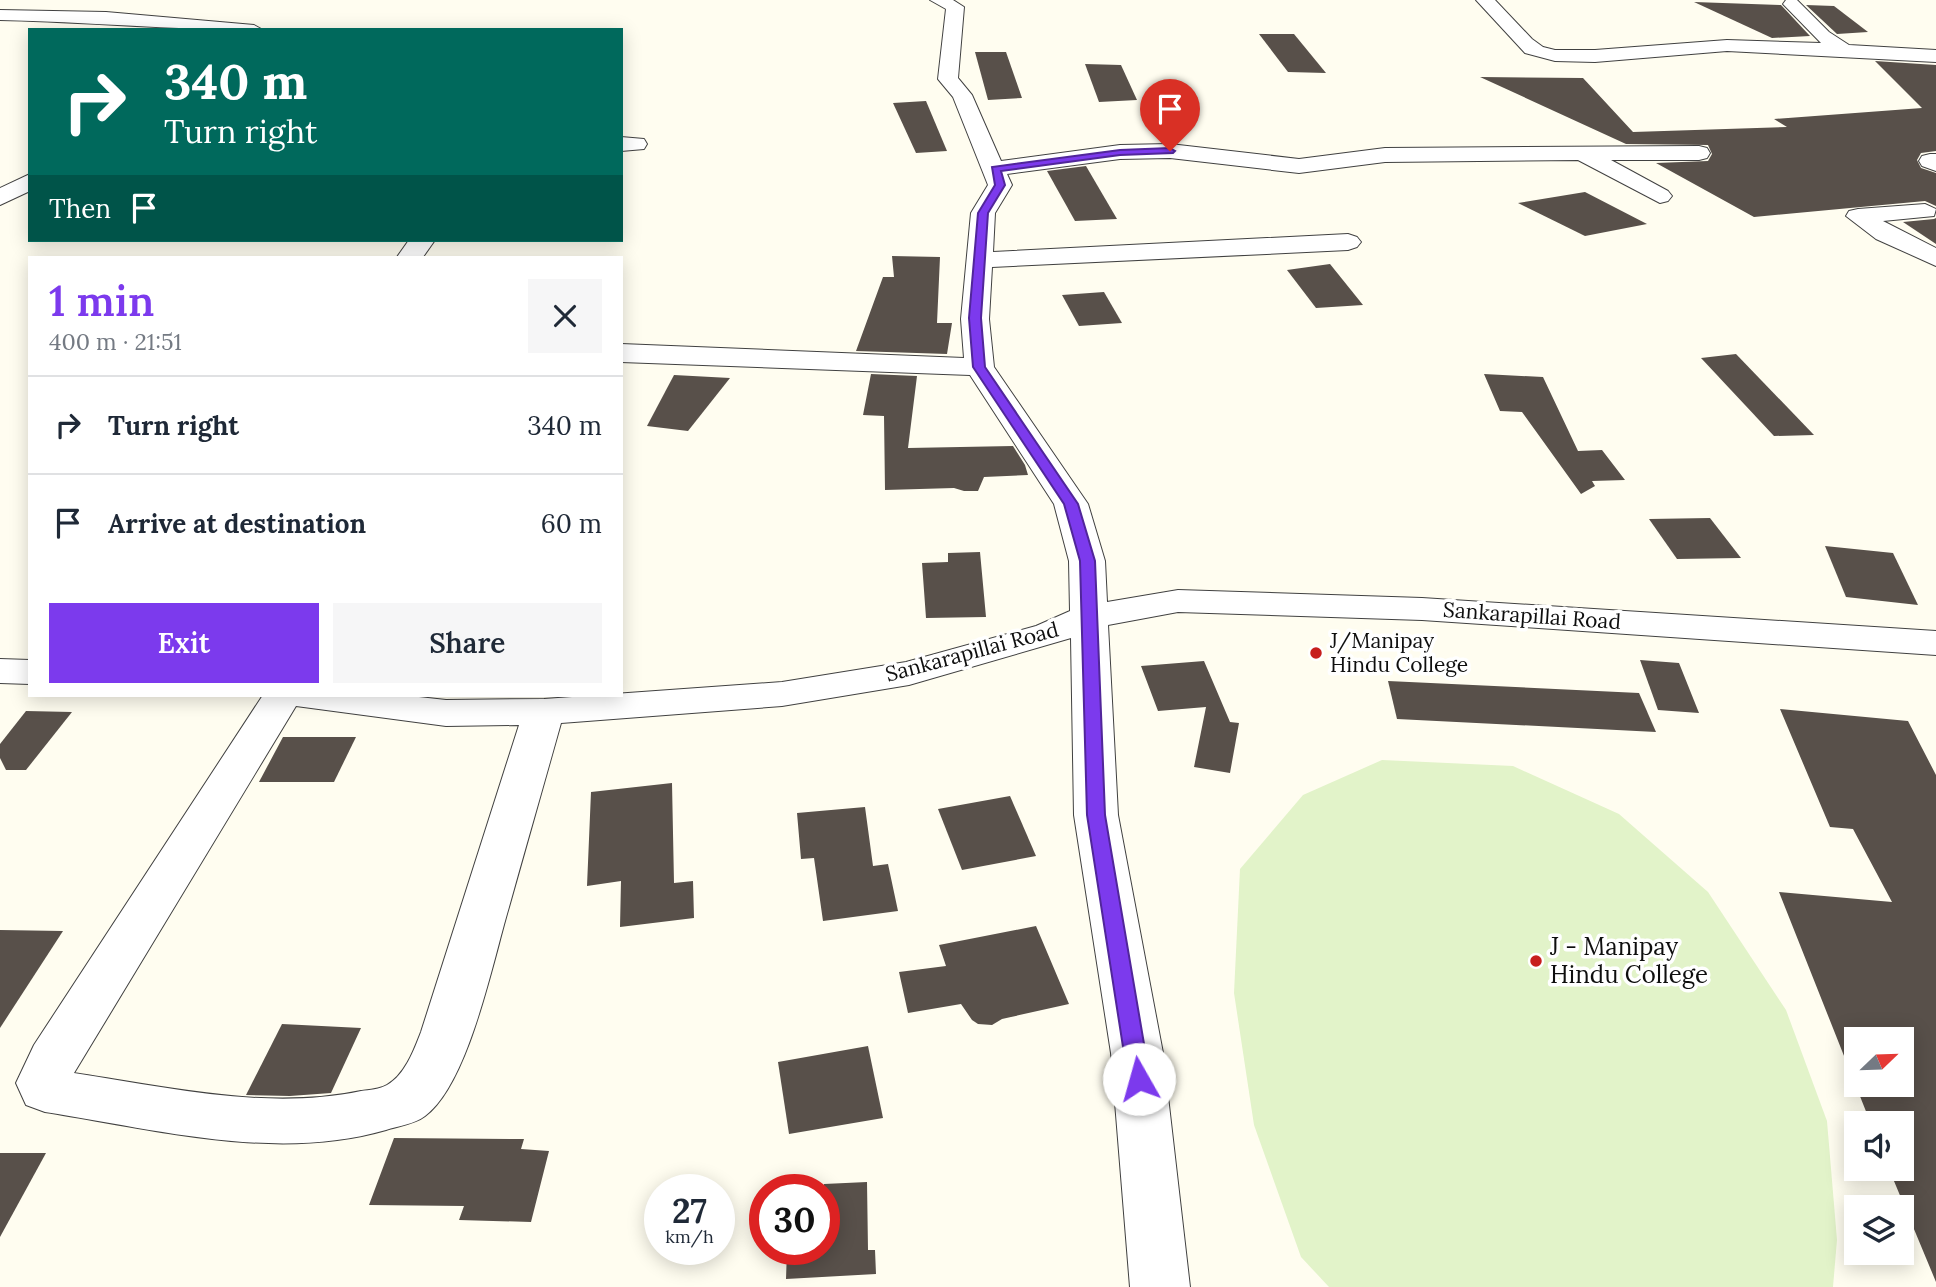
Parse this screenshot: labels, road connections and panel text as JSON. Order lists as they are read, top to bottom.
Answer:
{
  "streets": {
    "street": ["Sankarapillai Road"]
  },
  "places": ["J/Manipay Hindu College", "J - Manipay Hindu College"],
  "north": "top right",
  "page": {
    "turn": ["340 m", "Turn right"],
    "then": "Then",
    "heading": ["1 min", "400 m · 21:51"],
    "list": [
      {
        "name": "Turn right",
        "value": "340 m"
      },
      {
        "name": "Arrive at destination",
        "value": "60 m"
      }
    ],
    "buttons": ["Exit", "Share"],
    "speed": "27 km/h",
    "limit": "30"
  }
}
